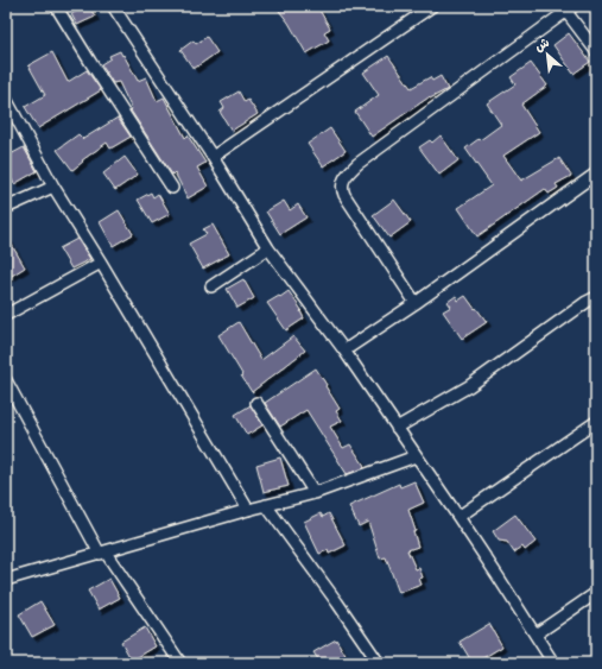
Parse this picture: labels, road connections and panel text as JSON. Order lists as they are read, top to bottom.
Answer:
{
  "north": "top left"
}
